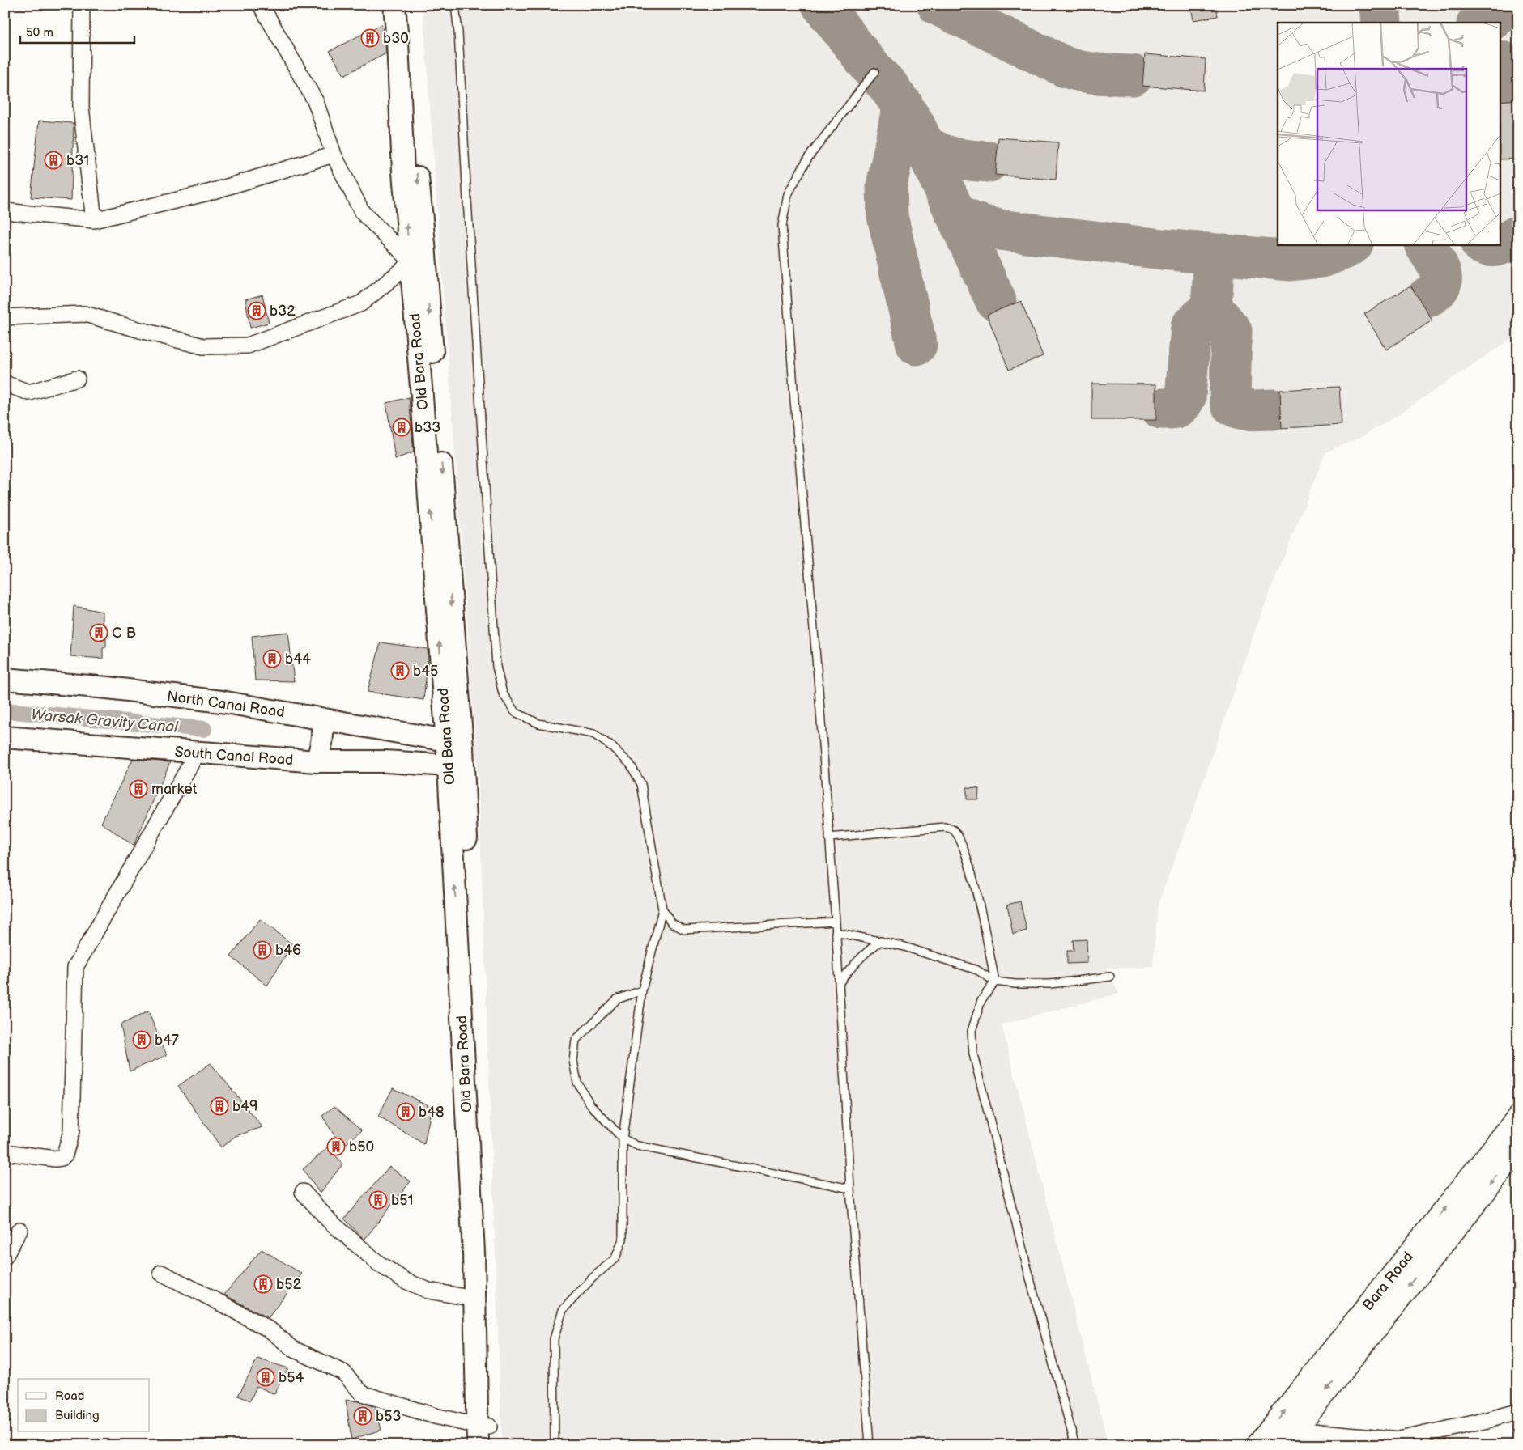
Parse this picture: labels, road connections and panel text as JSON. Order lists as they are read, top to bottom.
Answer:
{
  "streets": {
    "main road": [
      "Old Bara Road",
      "North Canal Road",
      "South Canal Road",
      "Bara Road"
    ]
  },
  "crossings": [
    ["Old Bara Road", "North Canal Road"],
    ["Old Bara Road", "South Canal Road"]
  ],
  "water": ["Warsak Gravity Canal"],
  "places": {
    "building": [
      "b30",
      "b31",
      "b32",
      "b33",
      "C B",
      "b44",
      "b45",
      "market",
      "b46",
      "b47",
      "b49",
      "b48",
      "b50",
      "b51",
      "b52",
      "b54",
      "b53"
    ]
  },
  "legend": ["Road", "Building"],
  "scale_bar": "50 m"
}
